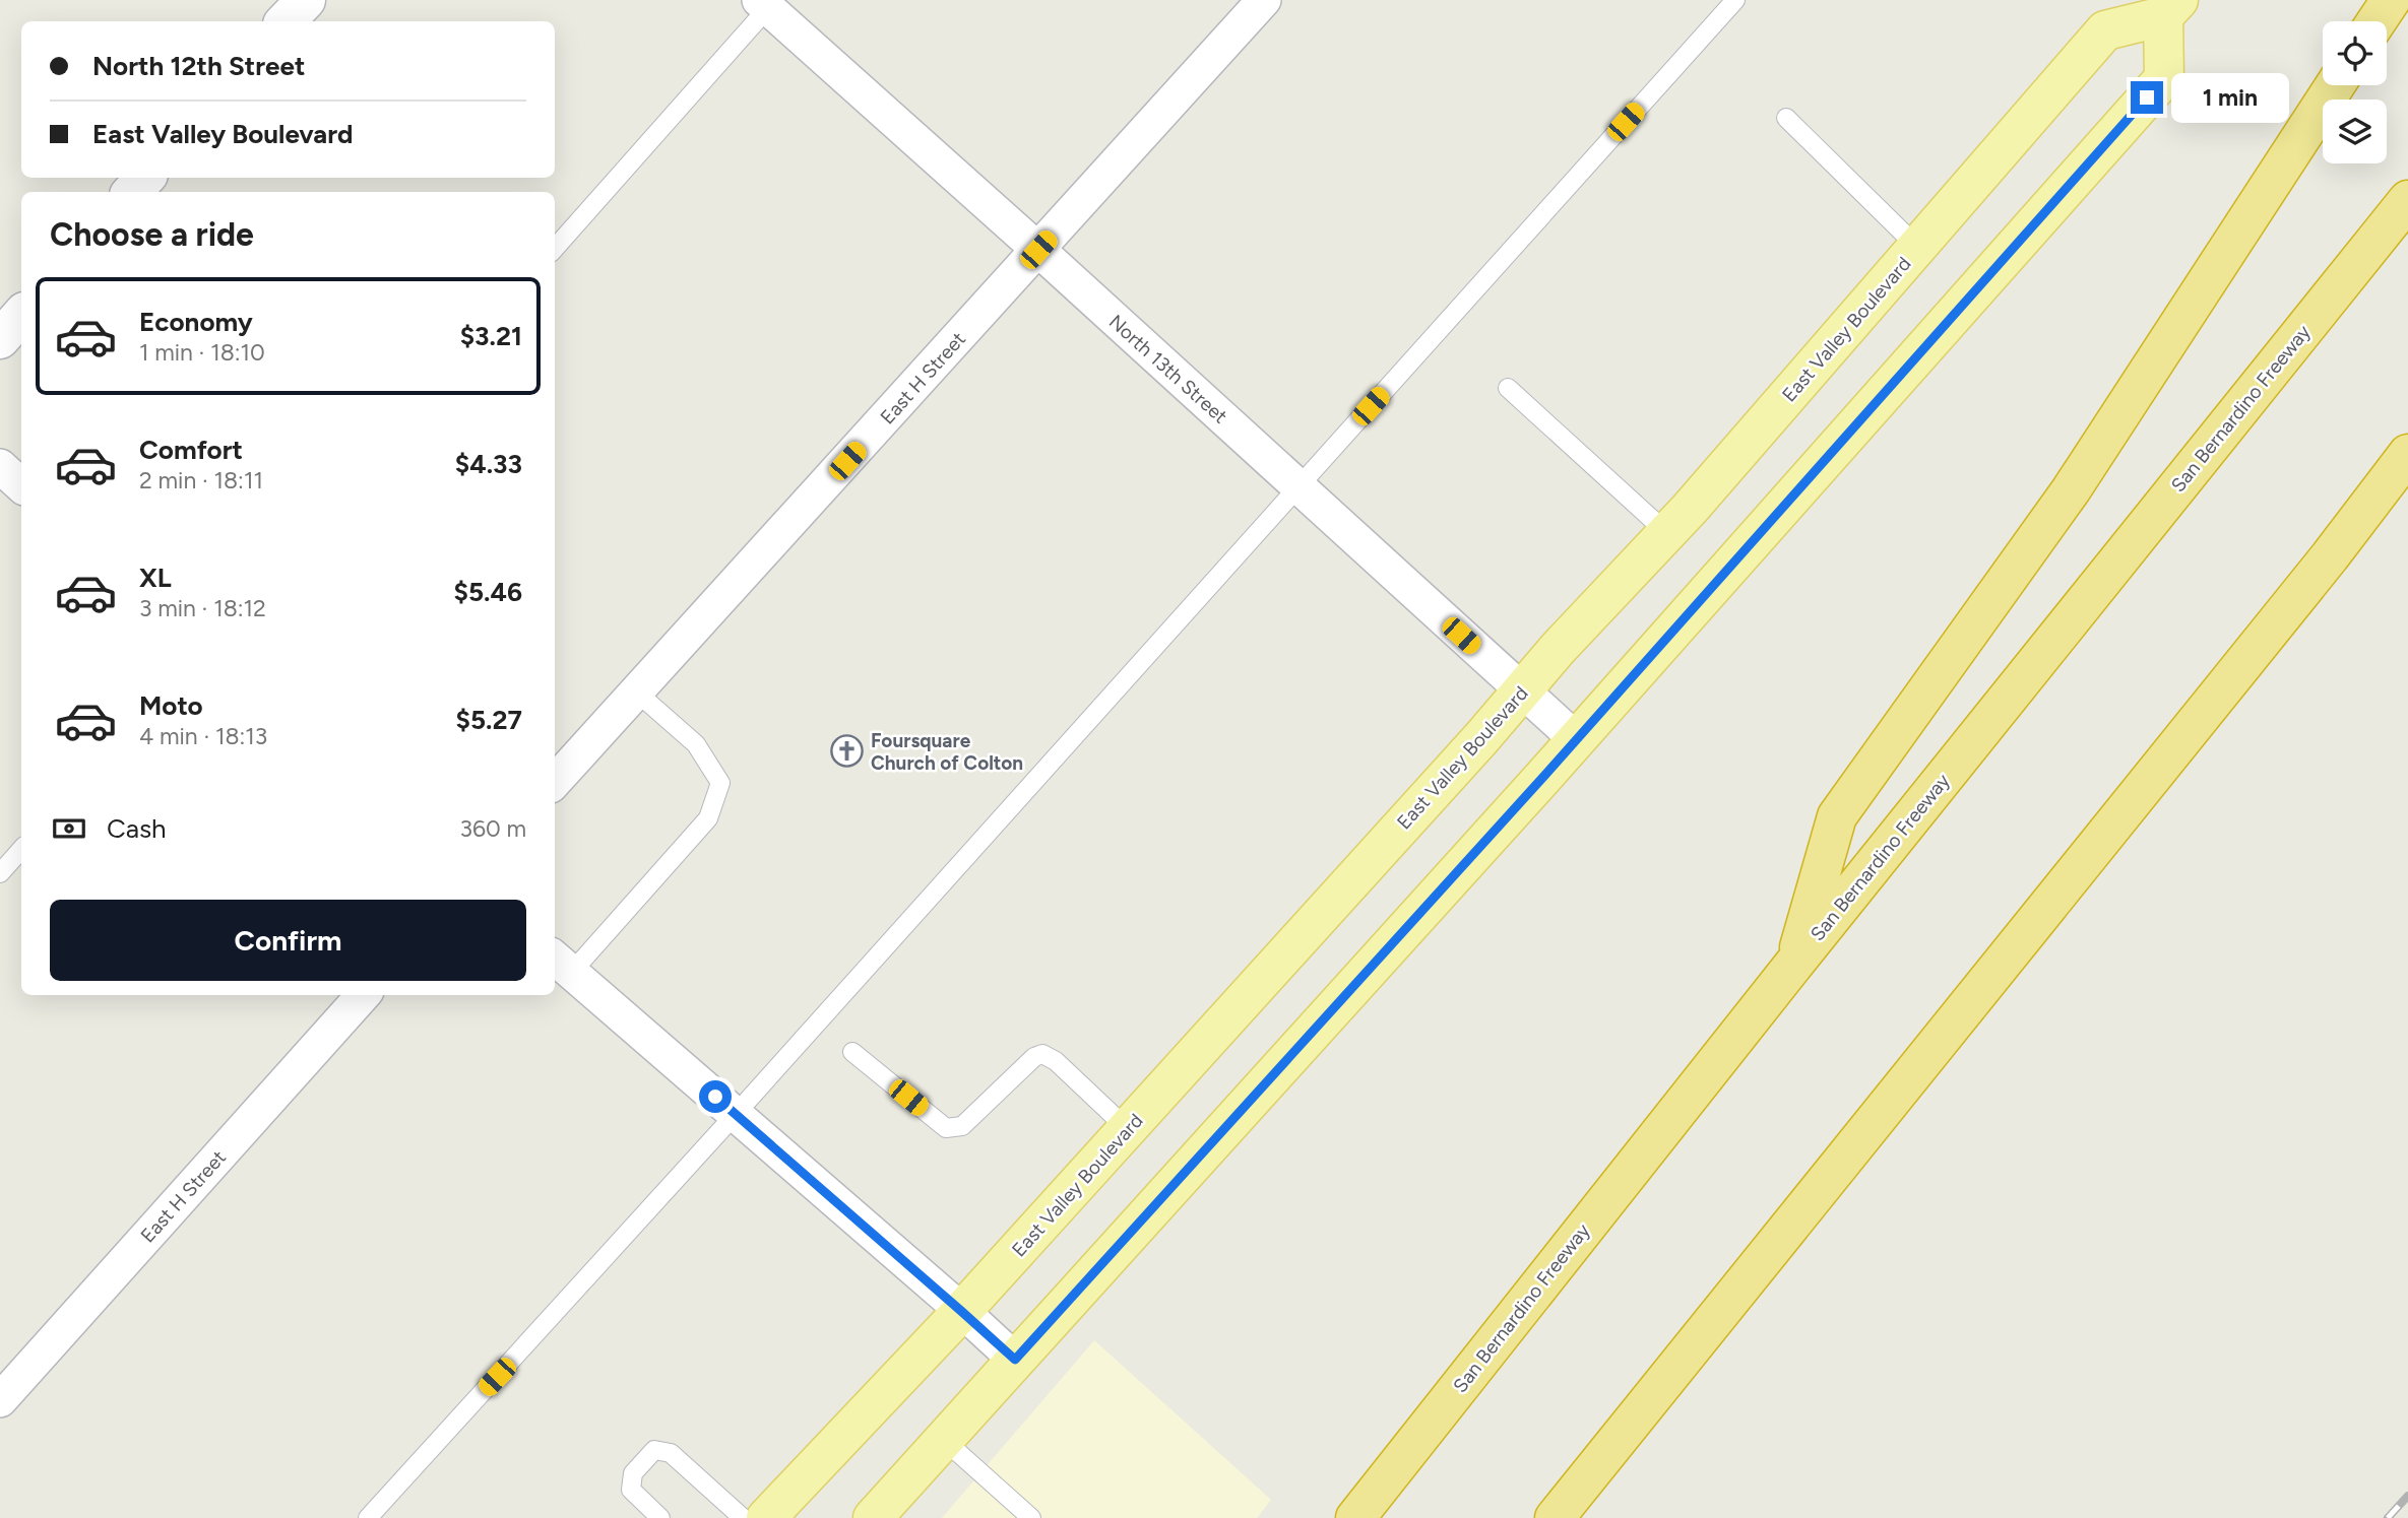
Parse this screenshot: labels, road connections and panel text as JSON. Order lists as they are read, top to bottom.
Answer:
{
  "streets": {
    "highway": ["San Bernardino Freeway"],
    "main road": ["East Valley Boulevard"],
    "street": ["North 13th Street", "East H Street"]
  },
  "crossings": [
    ["East Valley Boulevard", "North 13th Street"],
    ["North 13th Street", "East H Street"]
  ],
  "places": {
    "church": ["Foursquare Church of Colton"]
  },
  "page": {
    "banner": ["North 12th Street", "East Valley Boulevard"],
    "bubble": "1 min",
    "heading": "Choose a ride",
    "list": [
      {
        "name": "Economy",
        "note": "1 min · 18:10",
        "value": "$3.21"
      },
      {
        "name": "Comfort",
        "note": "2 min · 18:11",
        "value": "$4.33"
      },
      {
        "name": "XL",
        "note": "3 min · 18:12",
        "value": "$5.46"
      },
      {
        "name": "Moto",
        "note": "4 min · 18:13",
        "value": "$5.27"
      }
    ],
    "pay": ["Cash", "360 m"],
    "buttons": "Confirm"
  }
}
